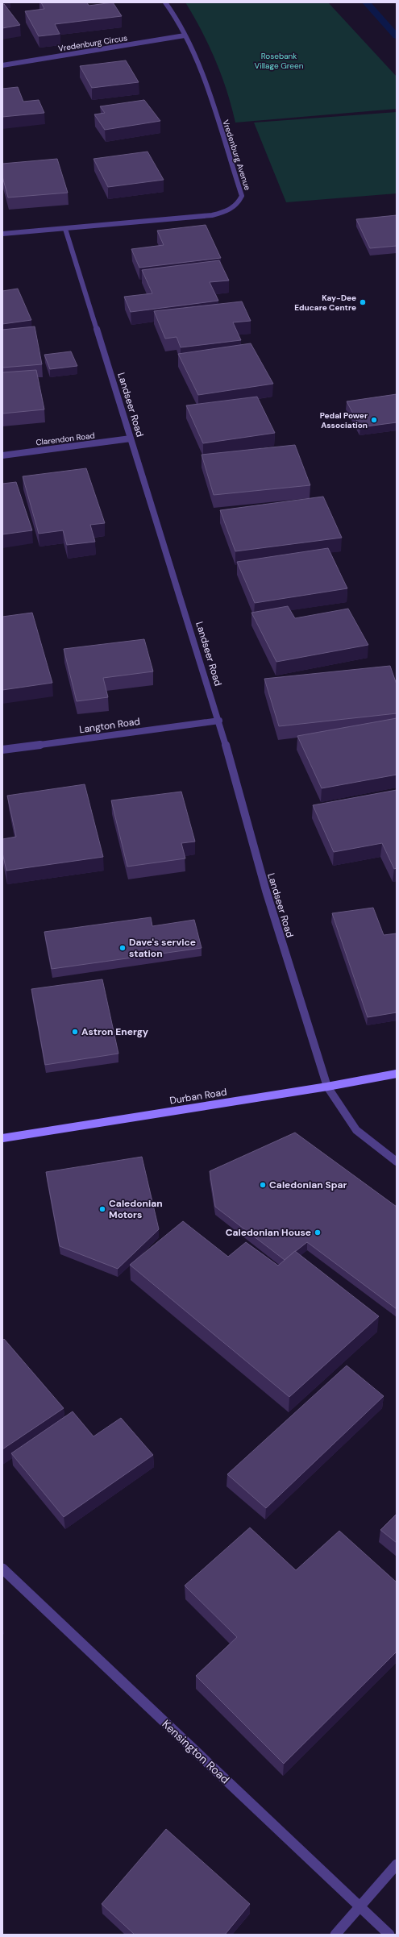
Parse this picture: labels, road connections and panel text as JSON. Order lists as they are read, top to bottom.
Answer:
{
  "streets": {
    "main road": ["Durban Road"],
    "street": [
      "Vredenburg Circus",
      "Vredenburg Avenue",
      "Landseer Road",
      "Clarendon Road",
      "Langton Road",
      "Kensington Road"
    ]
  },
  "crossings": [
    ["Vredenburg Circus", "Vredenburg Avenue"],
    ["Vredenburg Avenue", "Landseer Road"],
    ["Landseer Road", "Clarendon Road"],
    ["Landseer Road", "Langton Road"],
    ["Landseer Road", "Durban Road"]
  ],
  "parks": ["Rosebank Village Green"],
  "places": [
    "Kay-Dee Educare Centre",
    "Pedal Power Association",
    "Dave's service station",
    "Astron Energy",
    "Caledonian Spar",
    "Caledonian Motors",
    "Caledonian House"
  ]
}
